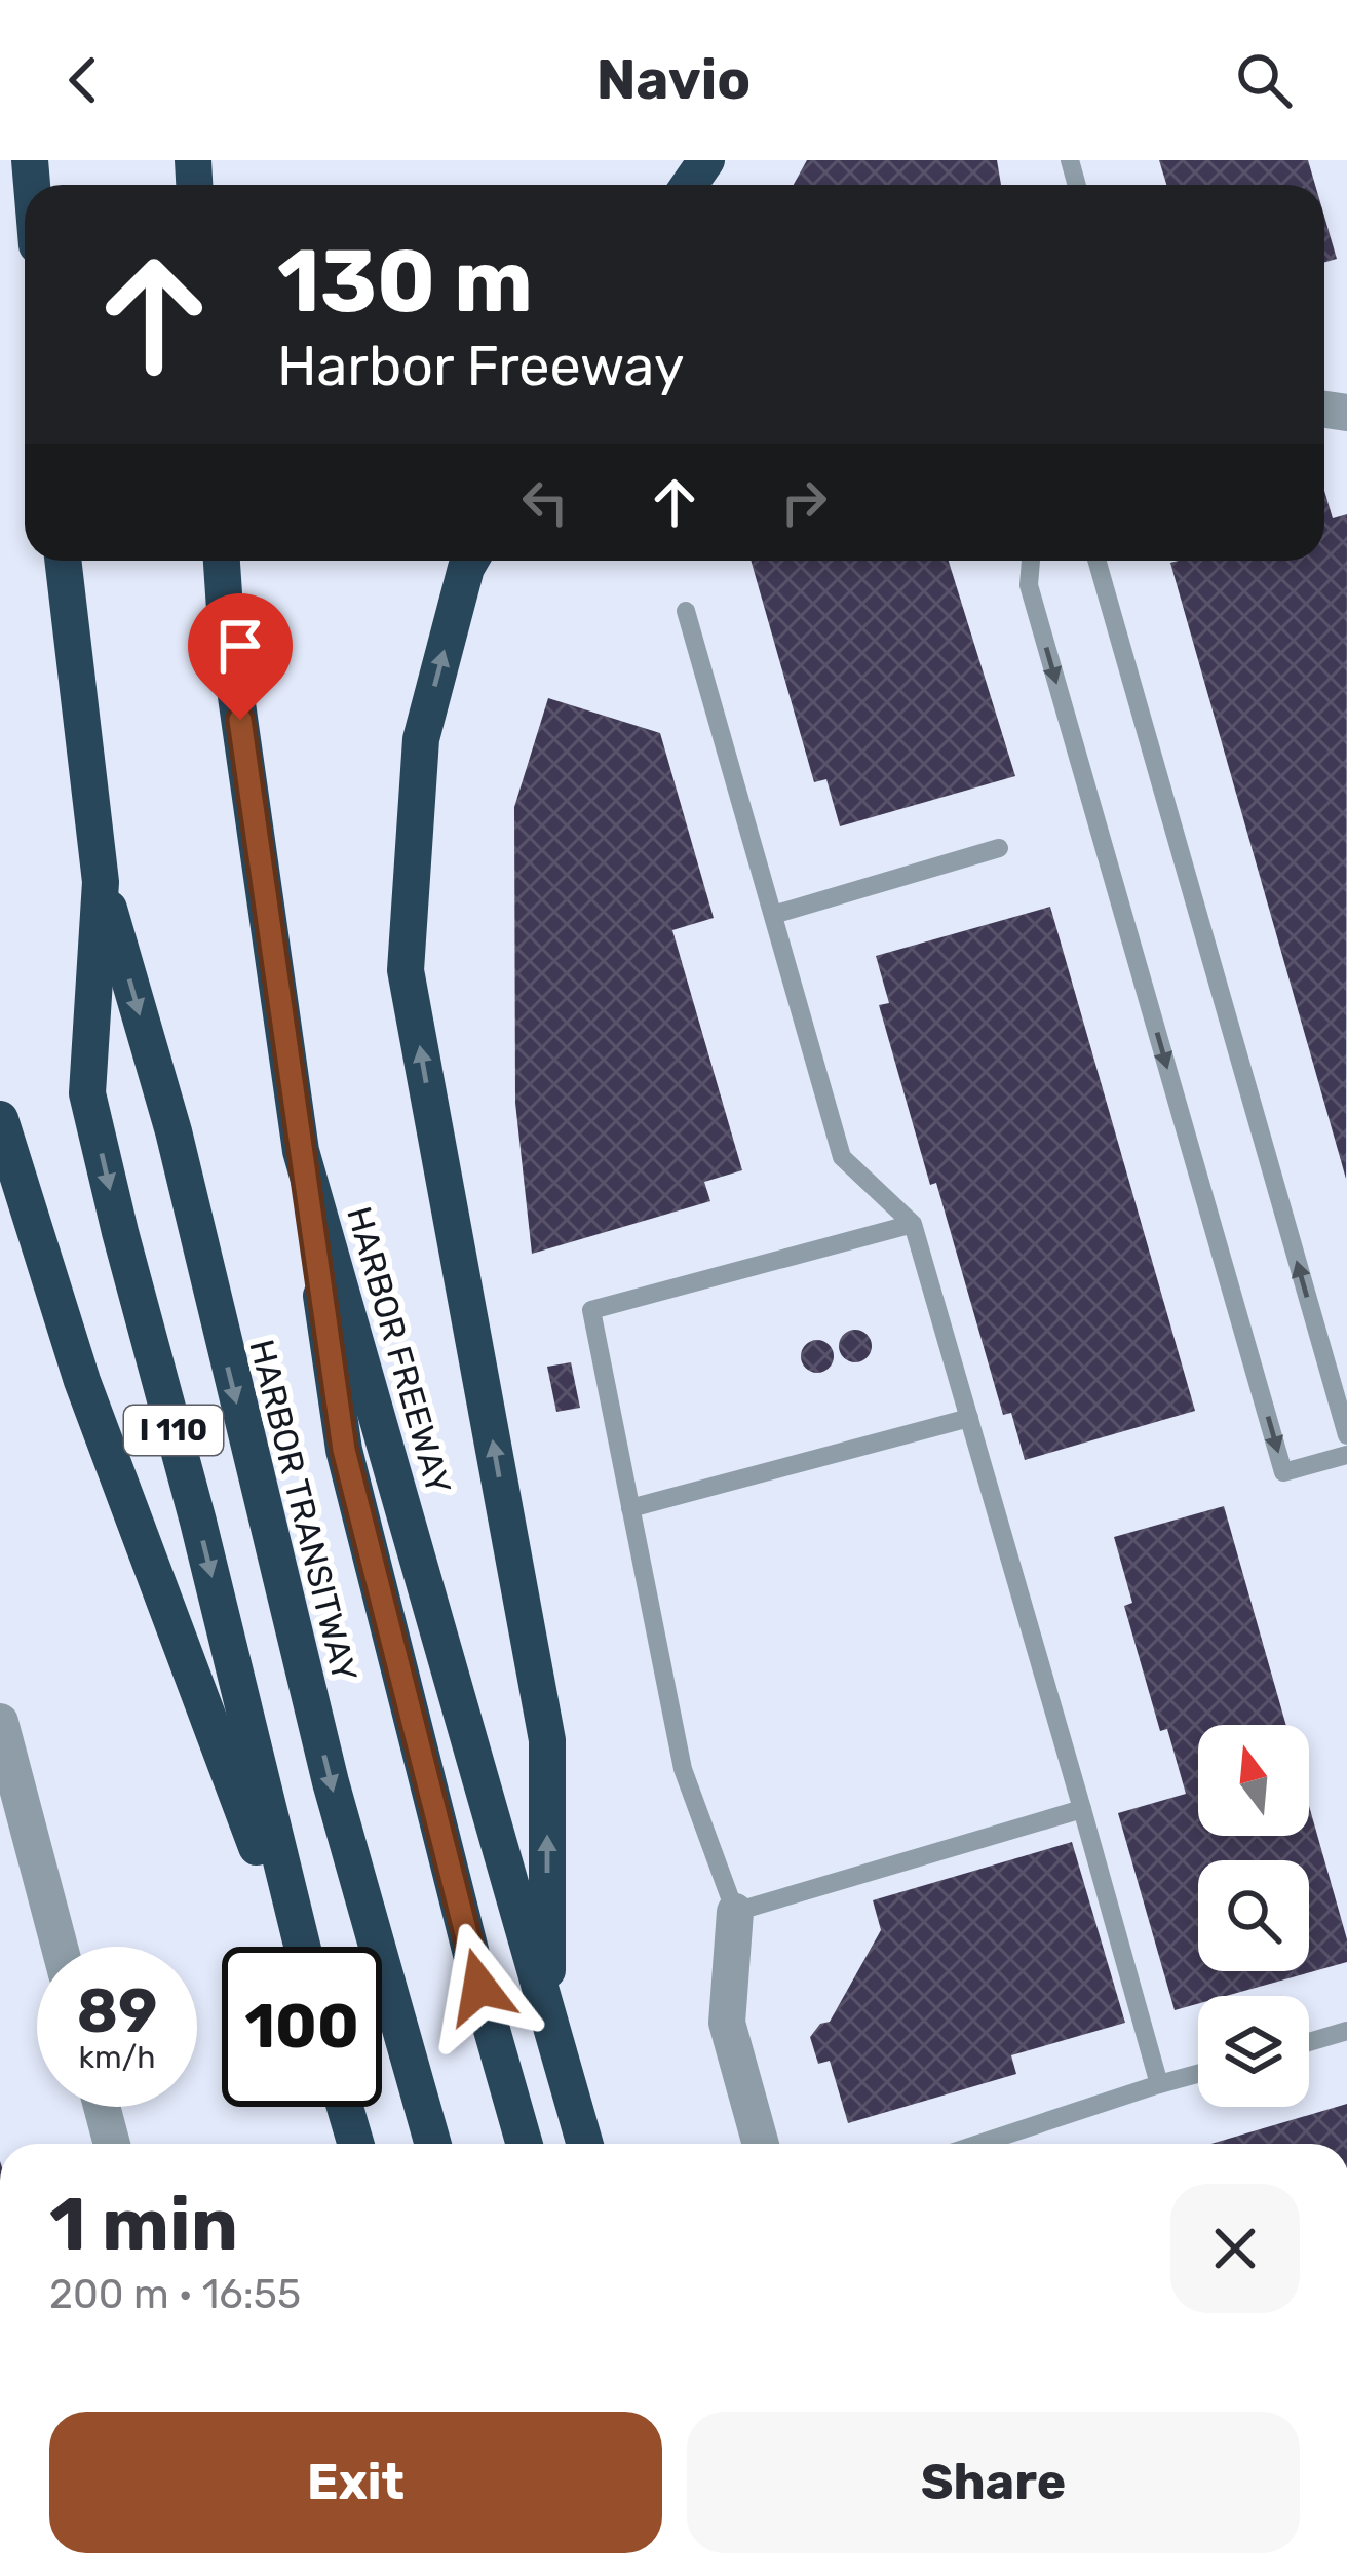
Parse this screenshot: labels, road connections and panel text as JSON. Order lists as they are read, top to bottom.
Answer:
{
  "streets": {
    "highway": ["HARBOR FREEWAY", "I 110", "HARBOR TRANSITWAY"]
  },
  "crossings": [
    ["HARBOR FREEWAY", "HARBOR TRANSITWAY"],
    ["I 110", "HARBOR TRANSITWAY"]
  ],
  "north": "top",
  "page": {
    "header": "Navio",
    "turn": ["130 m", "Harbor Freeway"],
    "speed": "89 km/h",
    "limit": "100",
    "heading": ["1 min", "200 m · 16:55"],
    "buttons": ["Exit", "Share"]
  }
}
